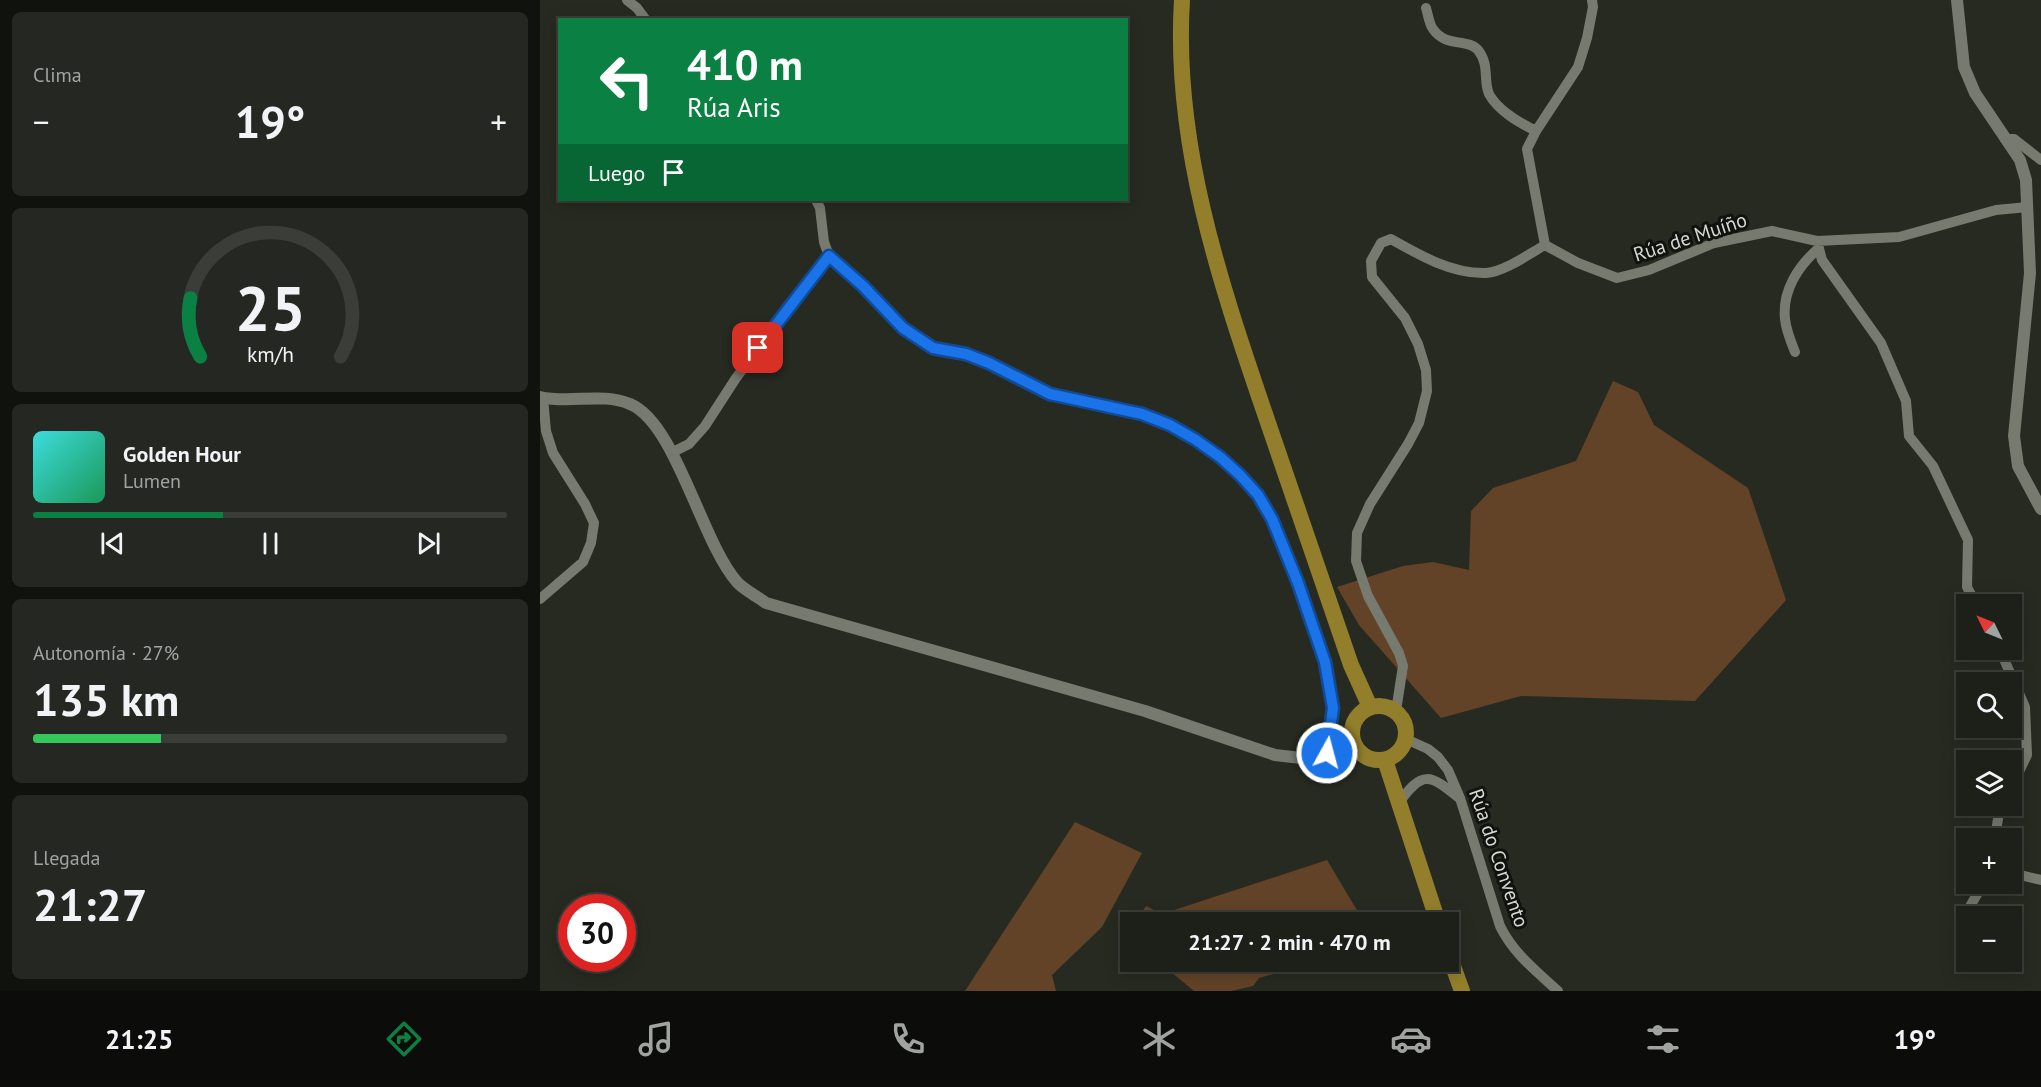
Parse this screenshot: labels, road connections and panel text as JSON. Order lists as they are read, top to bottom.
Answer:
{
  "streets": {
    "street": ["Rúa de Muíño", "Rúa do Convento"]
  },
  "north": "top left",
  "page": {
    "tile": [
      "Clima",
      ["Autonomía · 27%", "135 km"],
      ["Llegada", "21:27"]
    ],
    "turn": ["410 m", "Rúa Aris"],
    "heat": ["−", "19°", "+"],
    "then": "Luego",
    "song": ["Golden Hour", "Lumen"],
    "map_buttons": ["+", "−"],
    "limit": "30",
    "trip": "21:27 · 2 min · 470 m",
    "tabs": ["21:25", "19°"],
    "gauge": ["25", "km/h"]
  }
}
